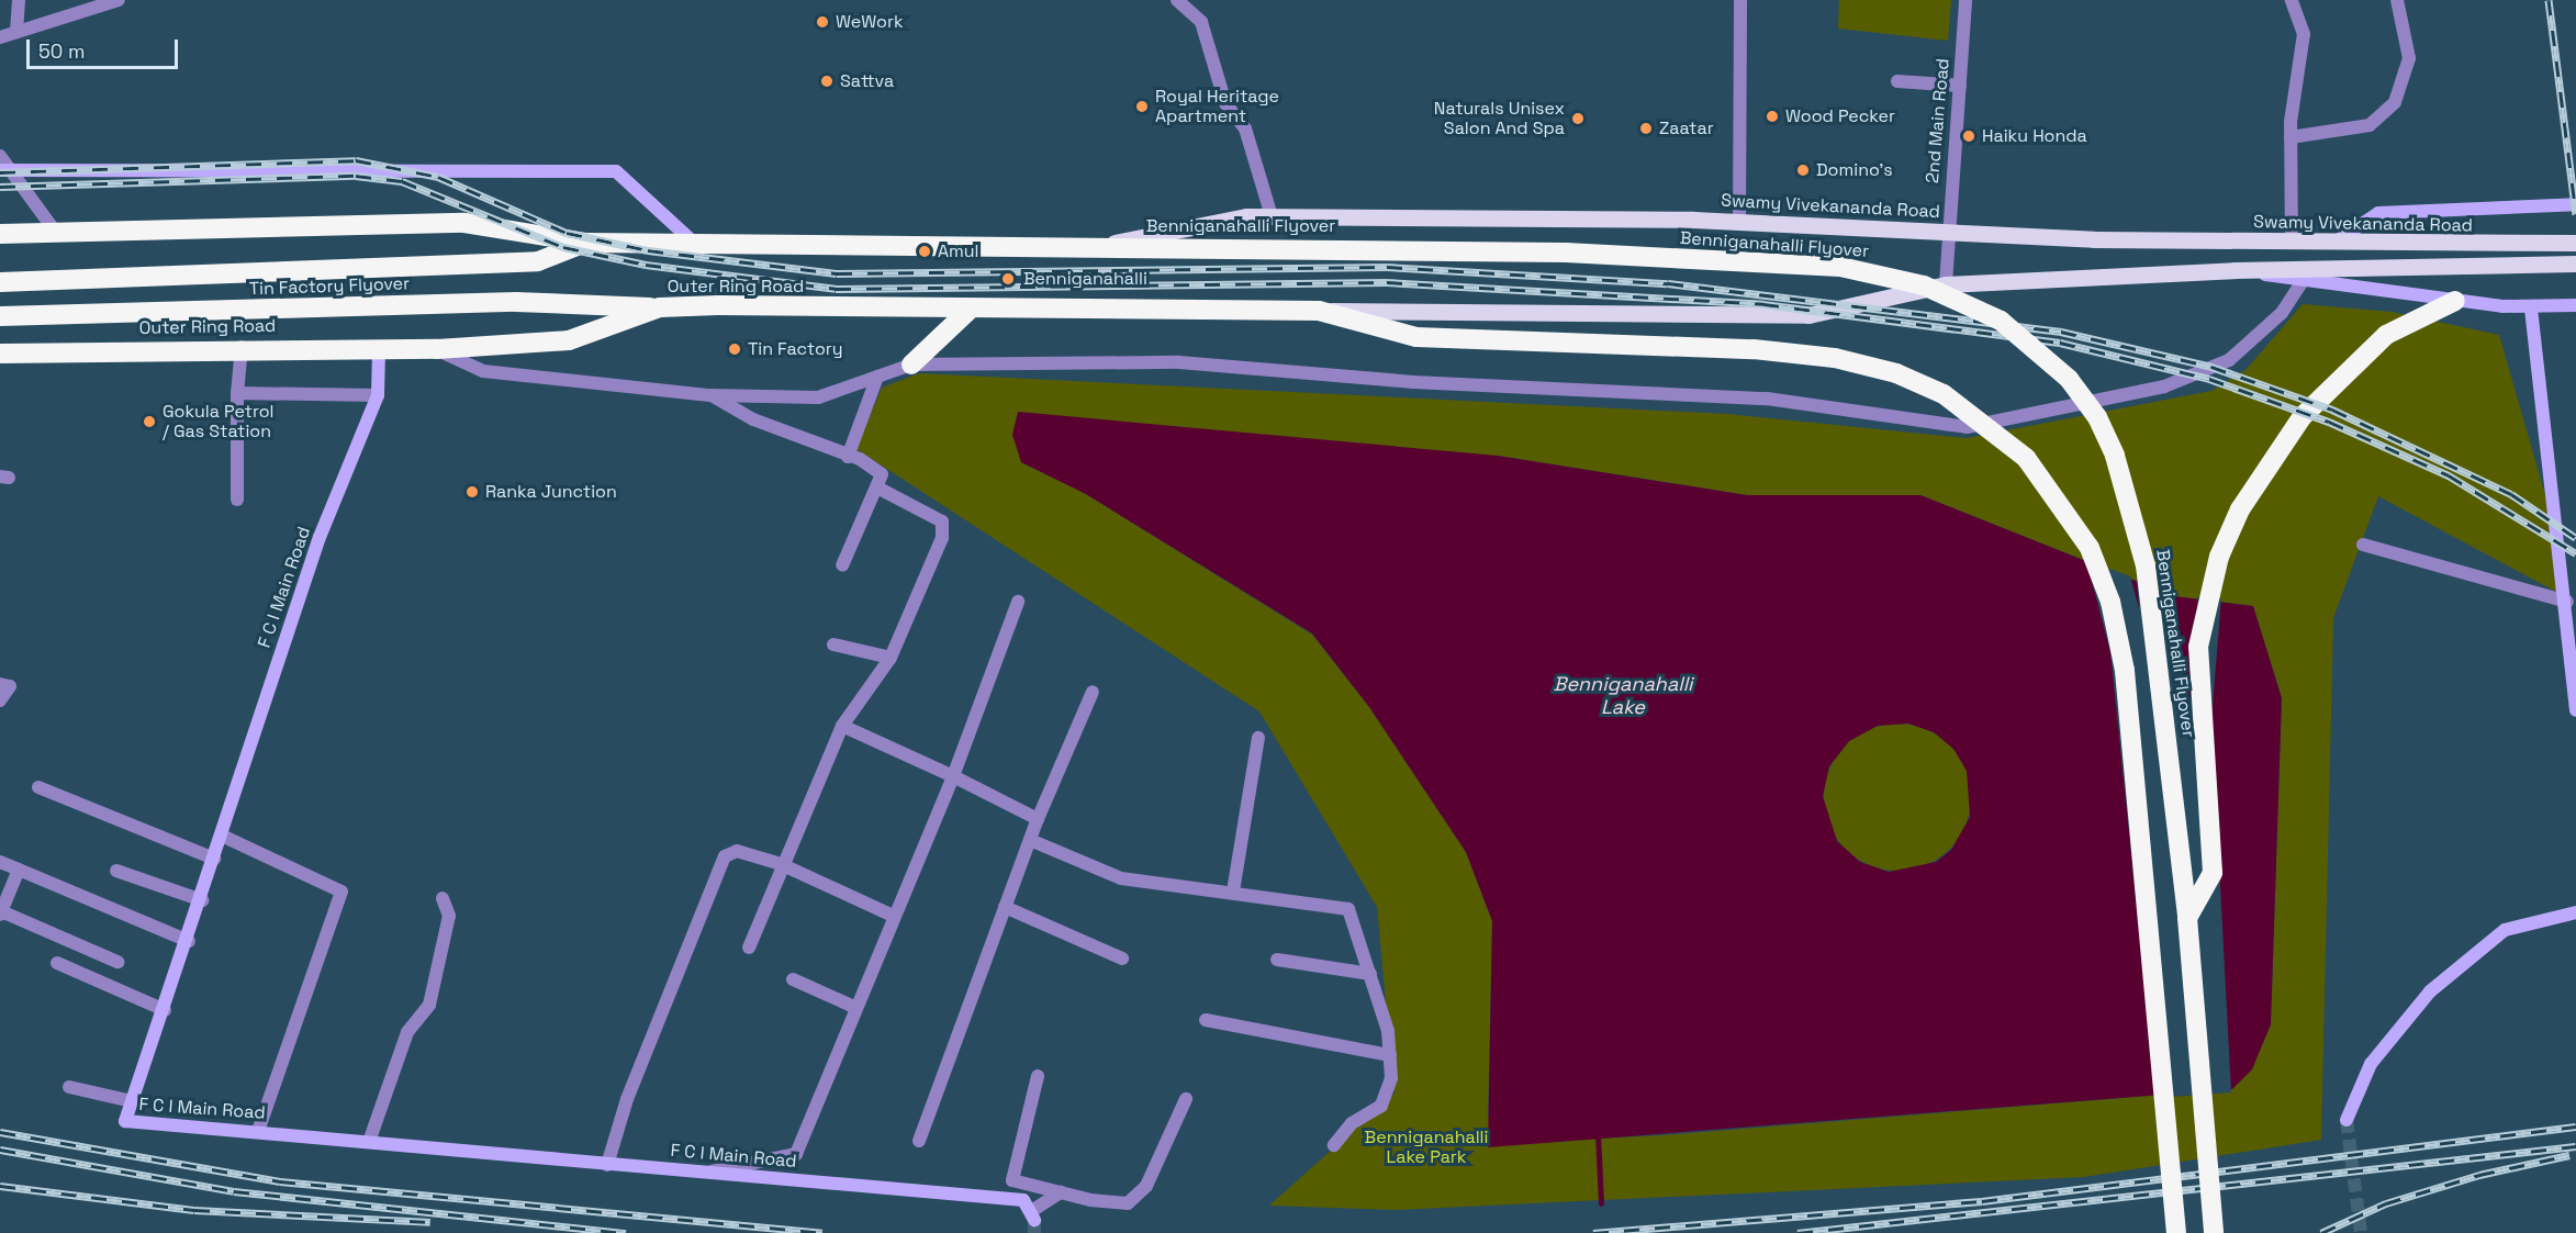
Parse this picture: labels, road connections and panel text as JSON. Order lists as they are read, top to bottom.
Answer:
{
  "streets": {
    "highway": ["Benniganahalli Flyover", "Tin Factory Flyover", "Outer Ring Road"],
    "main road": ["Swamy Vivekananda Road"],
    "street": ["2nd Main Road", "F C I Main Road"]
  },
  "crossings": [
    ["2nd Main Road", "Swamy Vivekananda Road"],
    ["Swamy Vivekananda Road", "Benniganahalli Flyover"],
    ["Tin Factory Flyover", "Outer Ring Road"],
    ["Outer Ring Road", "F C I Main Road"]
  ],
  "water": ["Benniganahalli Lake"],
  "parks": ["Benniganahalli Lake Park"],
  "places": [
    "WeWork",
    "Sattva",
    "Royal Heritage Apartment",
    "Wood Pecker",
    "Naturals Unisex Salon And Spa",
    "Zaatar",
    "Haiku Honda",
    "Domino's",
    "Amul",
    "Benniganahalli",
    "Tin Factory",
    "Gokula Petrol / Gas Station",
    "Ranka Junction"
  ],
  "scale_bar": "50 m"
}
